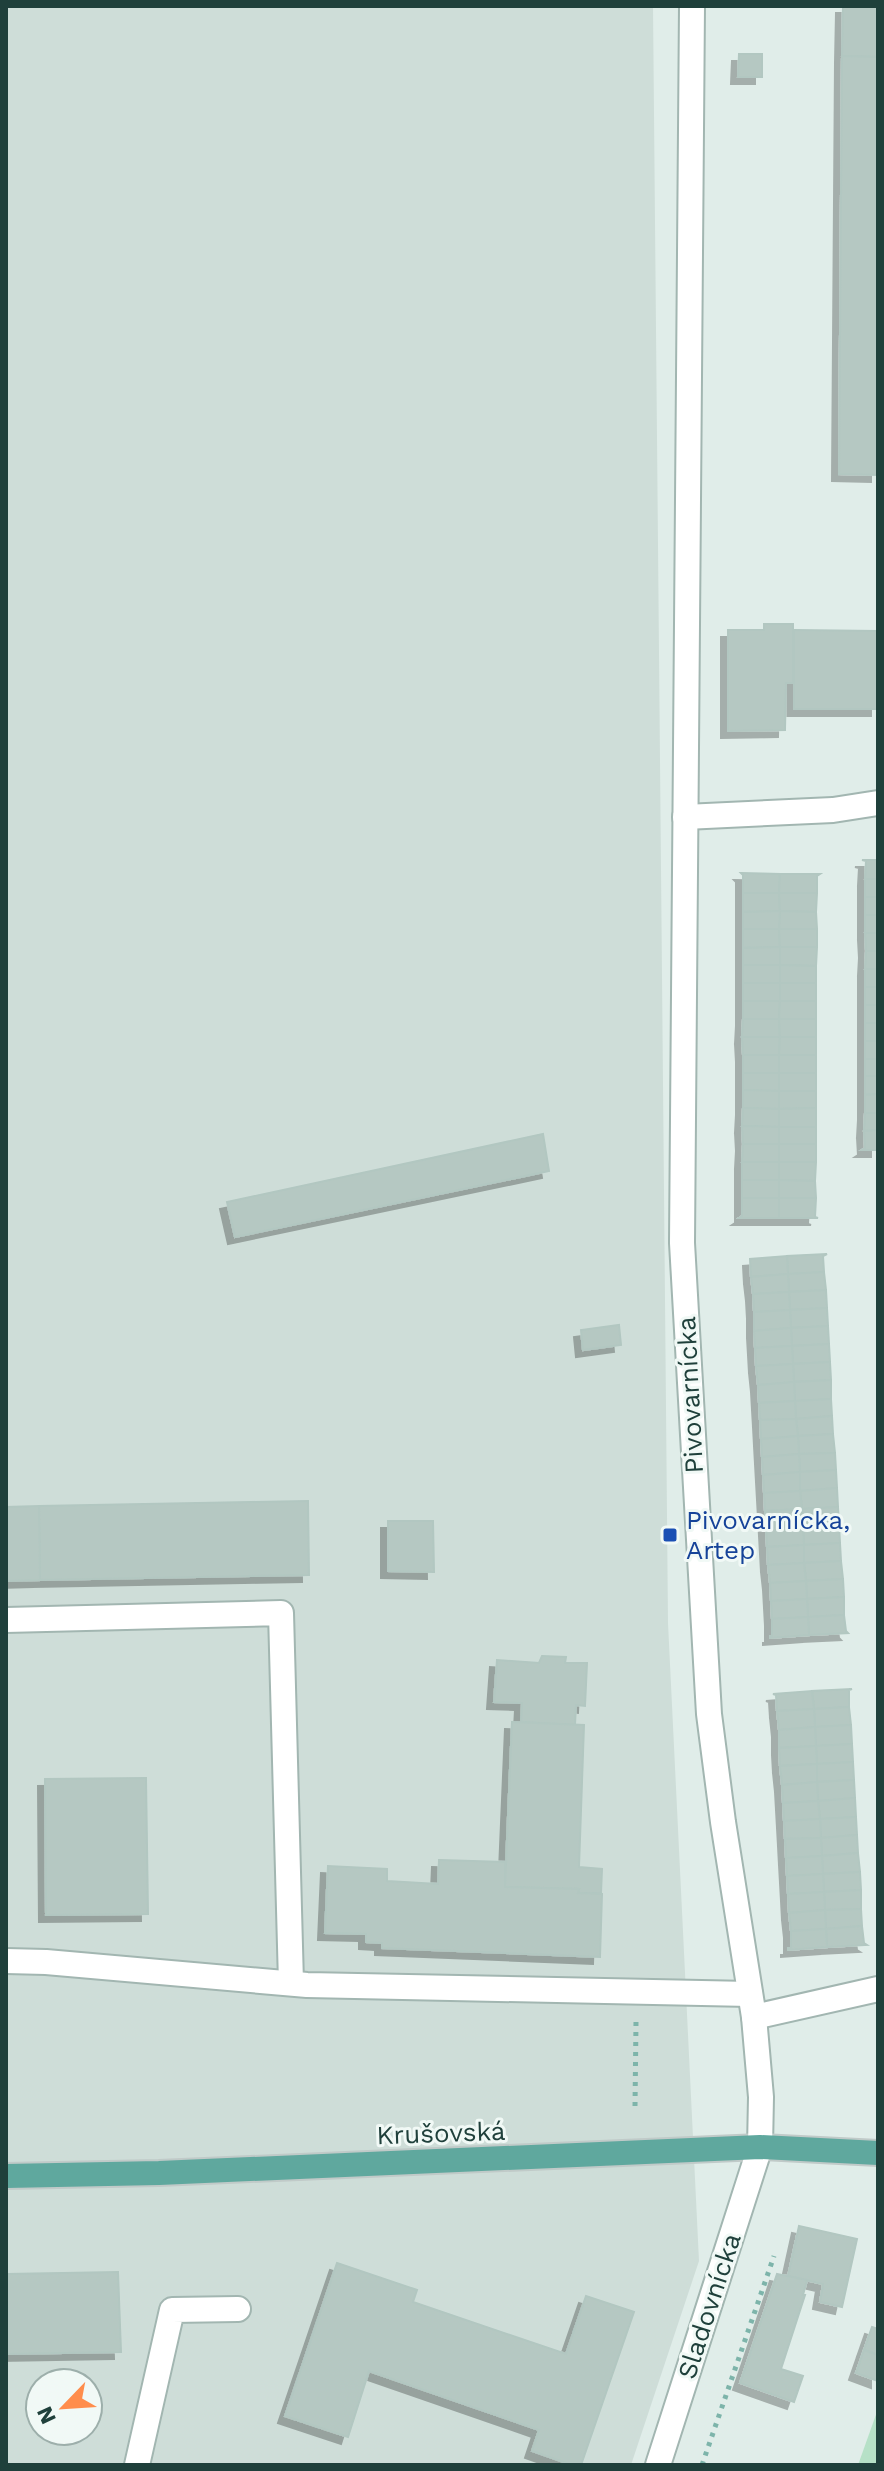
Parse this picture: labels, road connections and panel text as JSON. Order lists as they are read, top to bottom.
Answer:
{
  "streets": {
    "main road": ["Krušovská"],
    "street": ["Pivovarnícka", "Sladovnícka"]
  },
  "crossings": [
    ["Pivovarnícka", "Krušovská"],
    ["Pivovarnícka", "Sladovnícka"],
    ["Krušovská", "Sladovnícka"]
  ],
  "places": {
    "transit": ["Pivovarnícka, Artep"]
  },
  "north": "bottom left"
}
